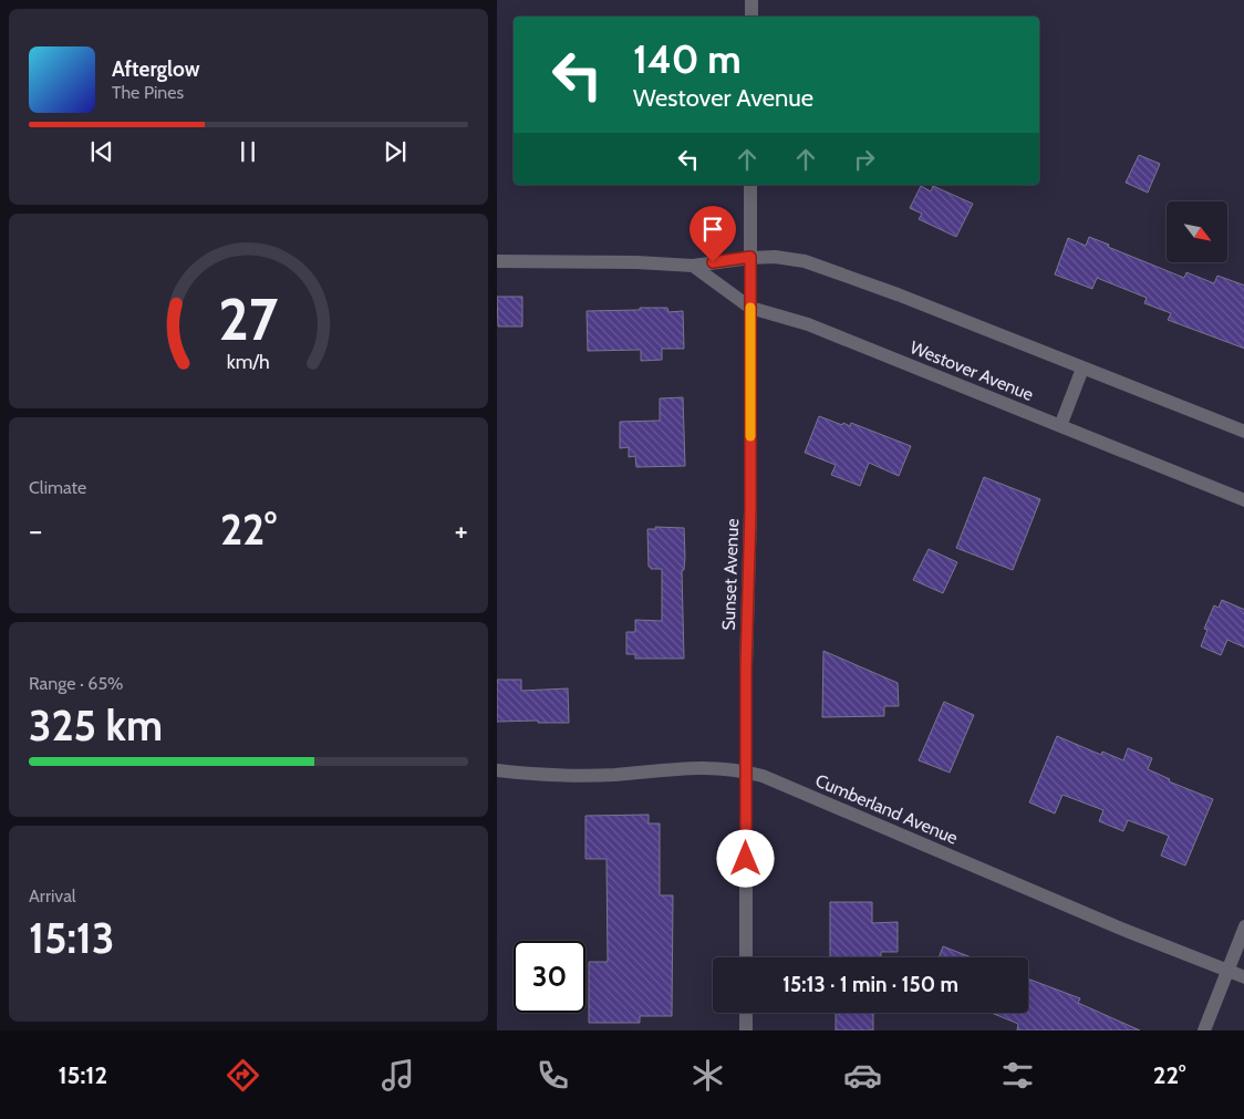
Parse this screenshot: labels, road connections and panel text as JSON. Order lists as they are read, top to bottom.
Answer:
{
  "streets": {
    "street": ["Westover Avenue", "Sunset Avenue", "Cumberland Avenue"]
  },
  "crossings": [
    ["Westover Avenue", "Sunset Avenue"],
    ["Sunset Avenue", "Cumberland Avenue"]
  ],
  "north": "bottom right",
  "page": {
    "turn": ["140 m", "Westover Avenue"],
    "song": ["Afterglow", "The Pines"],
    "tile": [
      "Climate",
      ["Range · 65%", "325 km"],
      ["Arrival", "15:13"]
    ],
    "heat": ["−", "22°", "+"],
    "limit": "30",
    "trip": "15:13 · 1 min · 150 m",
    "tabs": ["15:12", "22°"],
    "gauge": ["27", "km/h"]
  }
}
